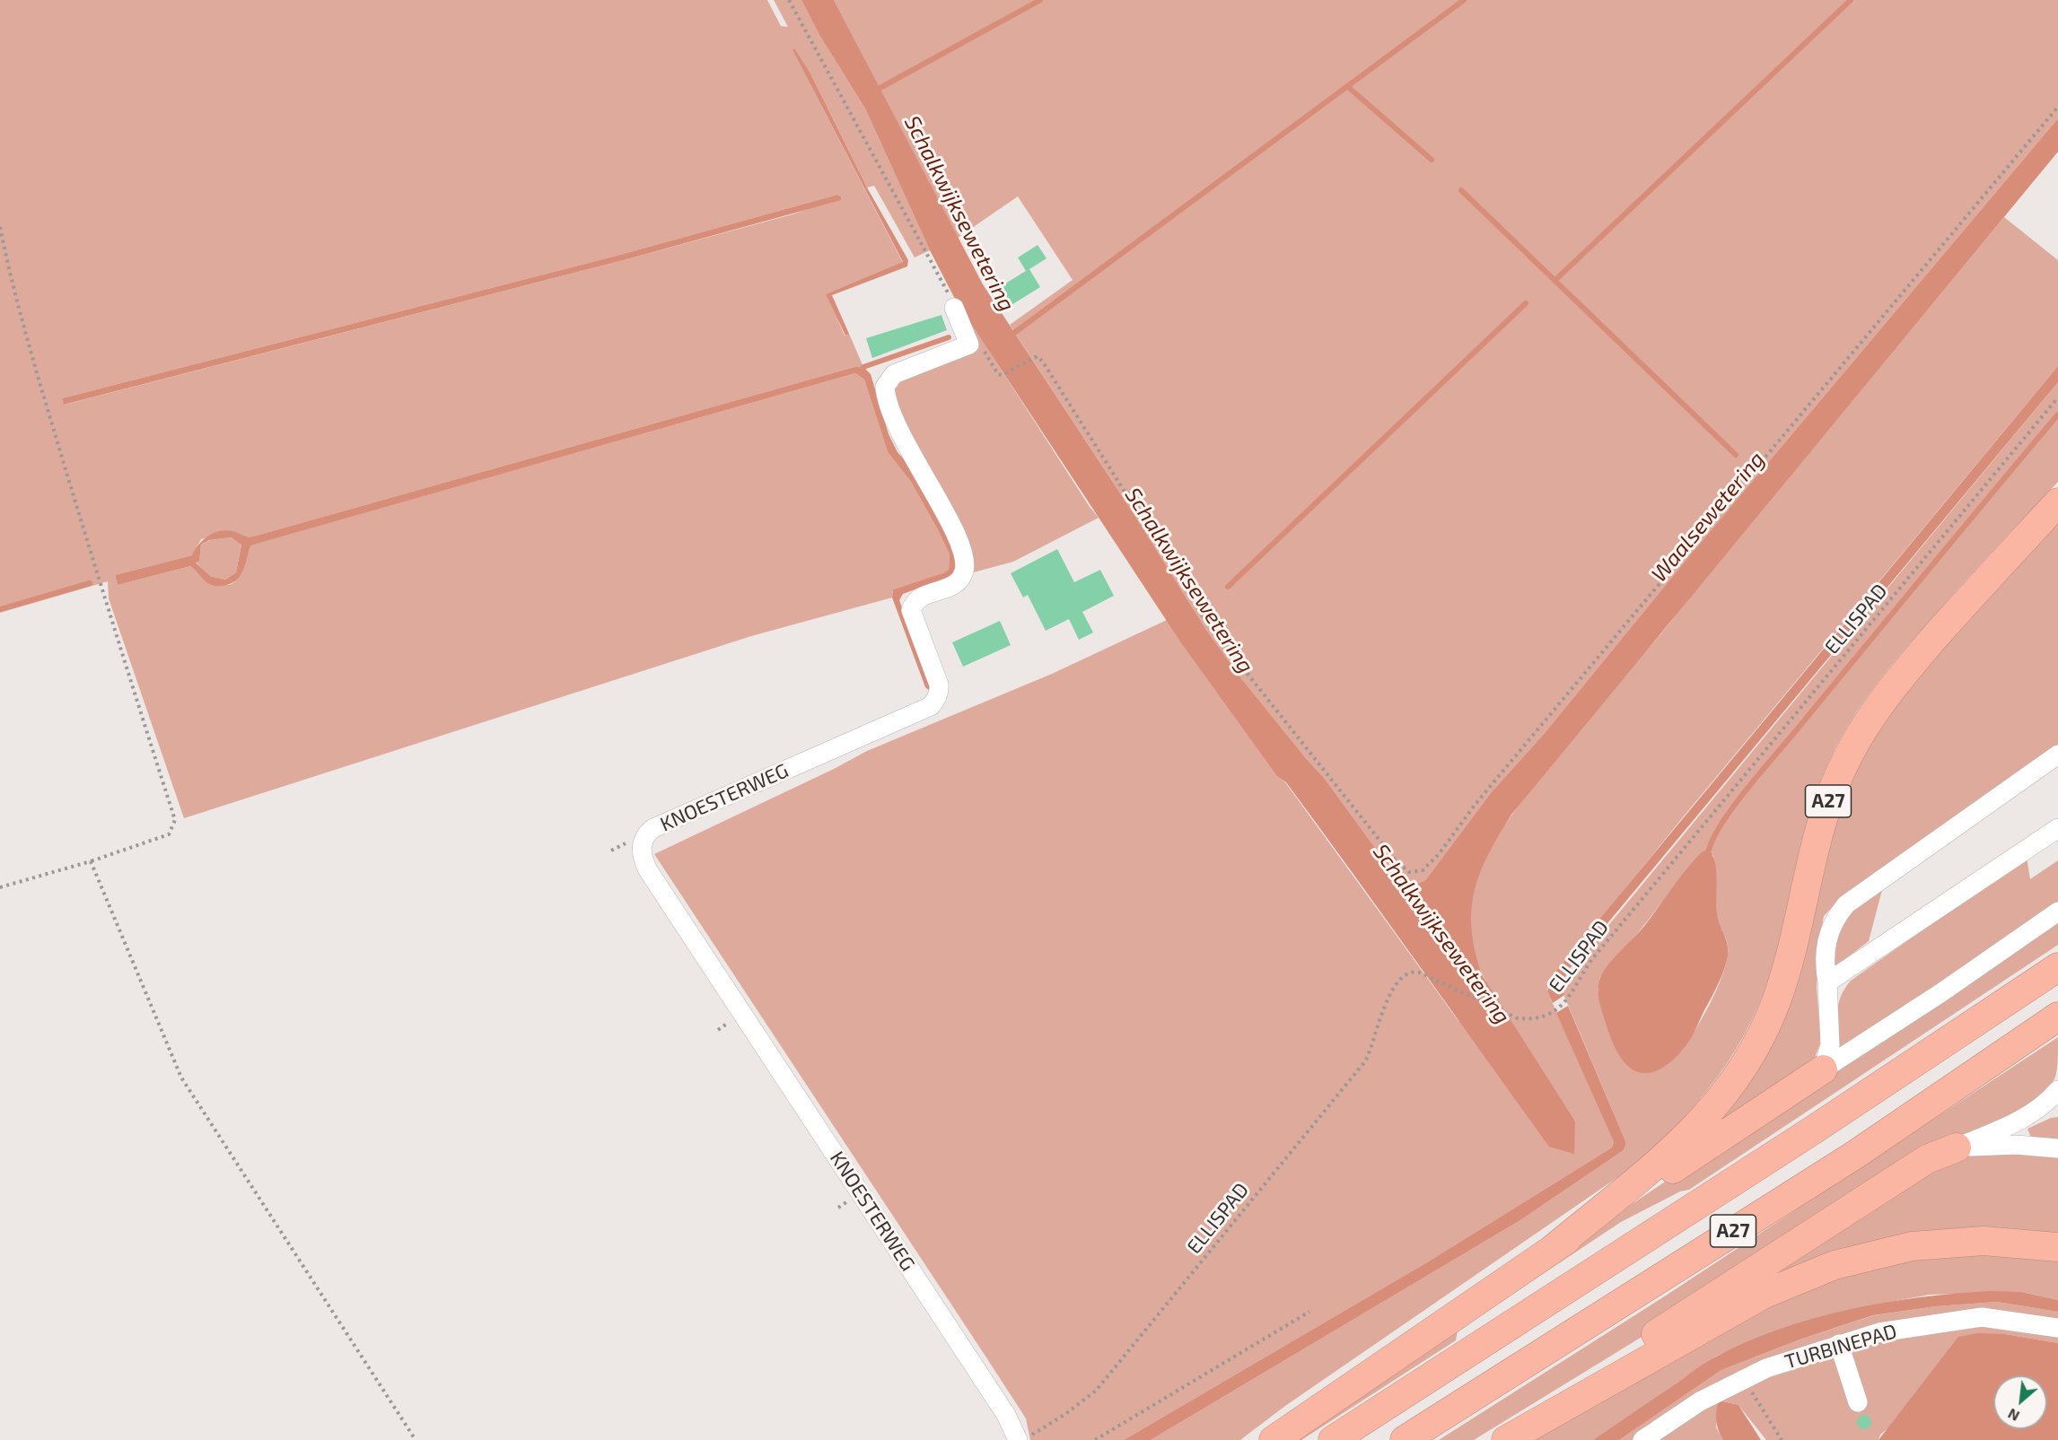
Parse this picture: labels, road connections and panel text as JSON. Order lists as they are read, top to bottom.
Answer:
{
  "streets": {
    "highway": ["A27"],
    "street": ["KNOESTERWEG", "TURBINEPAD"],
    "path": ["ELLISPAD"]
  },
  "crossings": [
    ["ELLISPAD", "KNOESTERWEG"]
  ],
  "water": ["Schalkwijksewetering", "Waalsewetering"],
  "north": "bottom left"
}
